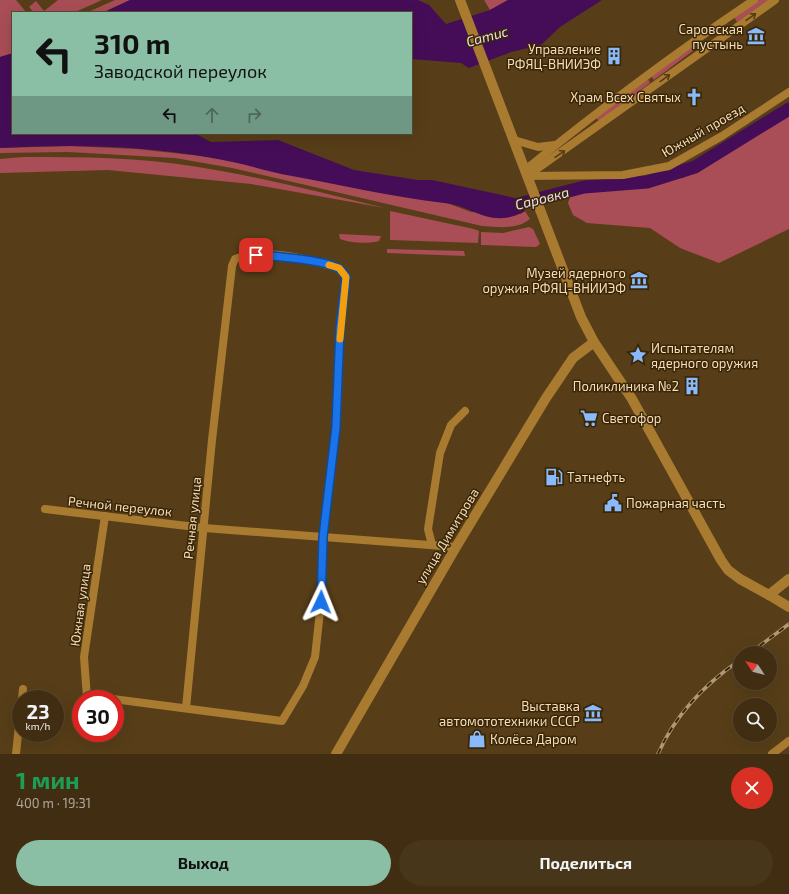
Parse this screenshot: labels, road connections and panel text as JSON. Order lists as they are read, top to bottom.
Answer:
{
  "streets": {
    "main road": ["улица Димитрова"],
    "street": [
      "Южный проезд",
      "Речной переулок",
      "Речная улица",
      "Южная улица"
    ]
  },
  "crossings": [
    ["Речной переулок", "Речная улица"],
    ["Речной переулок", "улица Димитрова"],
    ["Речной переулок", "Южная улица"]
  ],
  "water": ["Сатис", "Саровка"],
  "places": {
    "museum": ["Саровская пустынь", "Музей ядерного оружия РФЯЦ-ВНИИЭФ", "Выставка автомототехники СССР"],
    "building": ["Управление РФЯЦ-ВНИИЭФ", "Поликлиника №2"],
    "church": ["Храм Всех Святых"],
    "place": ["Испытателям ядерного оружия"],
    "supermarket": ["Светофор"],
    "fuel station": ["Татнефть"],
    "public building": ["Пожарная часть"],
    "shop": ["Колёса Даром"]
  },
  "north": "top left",
  "page": {
    "turn": ["310 m", "Заводской переулок"],
    "speed": "23 km/h",
    "limit": "30",
    "heading": ["1 мин", "400 m · 19:31"],
    "buttons": ["Выход", "Поделиться"]
  }
}
